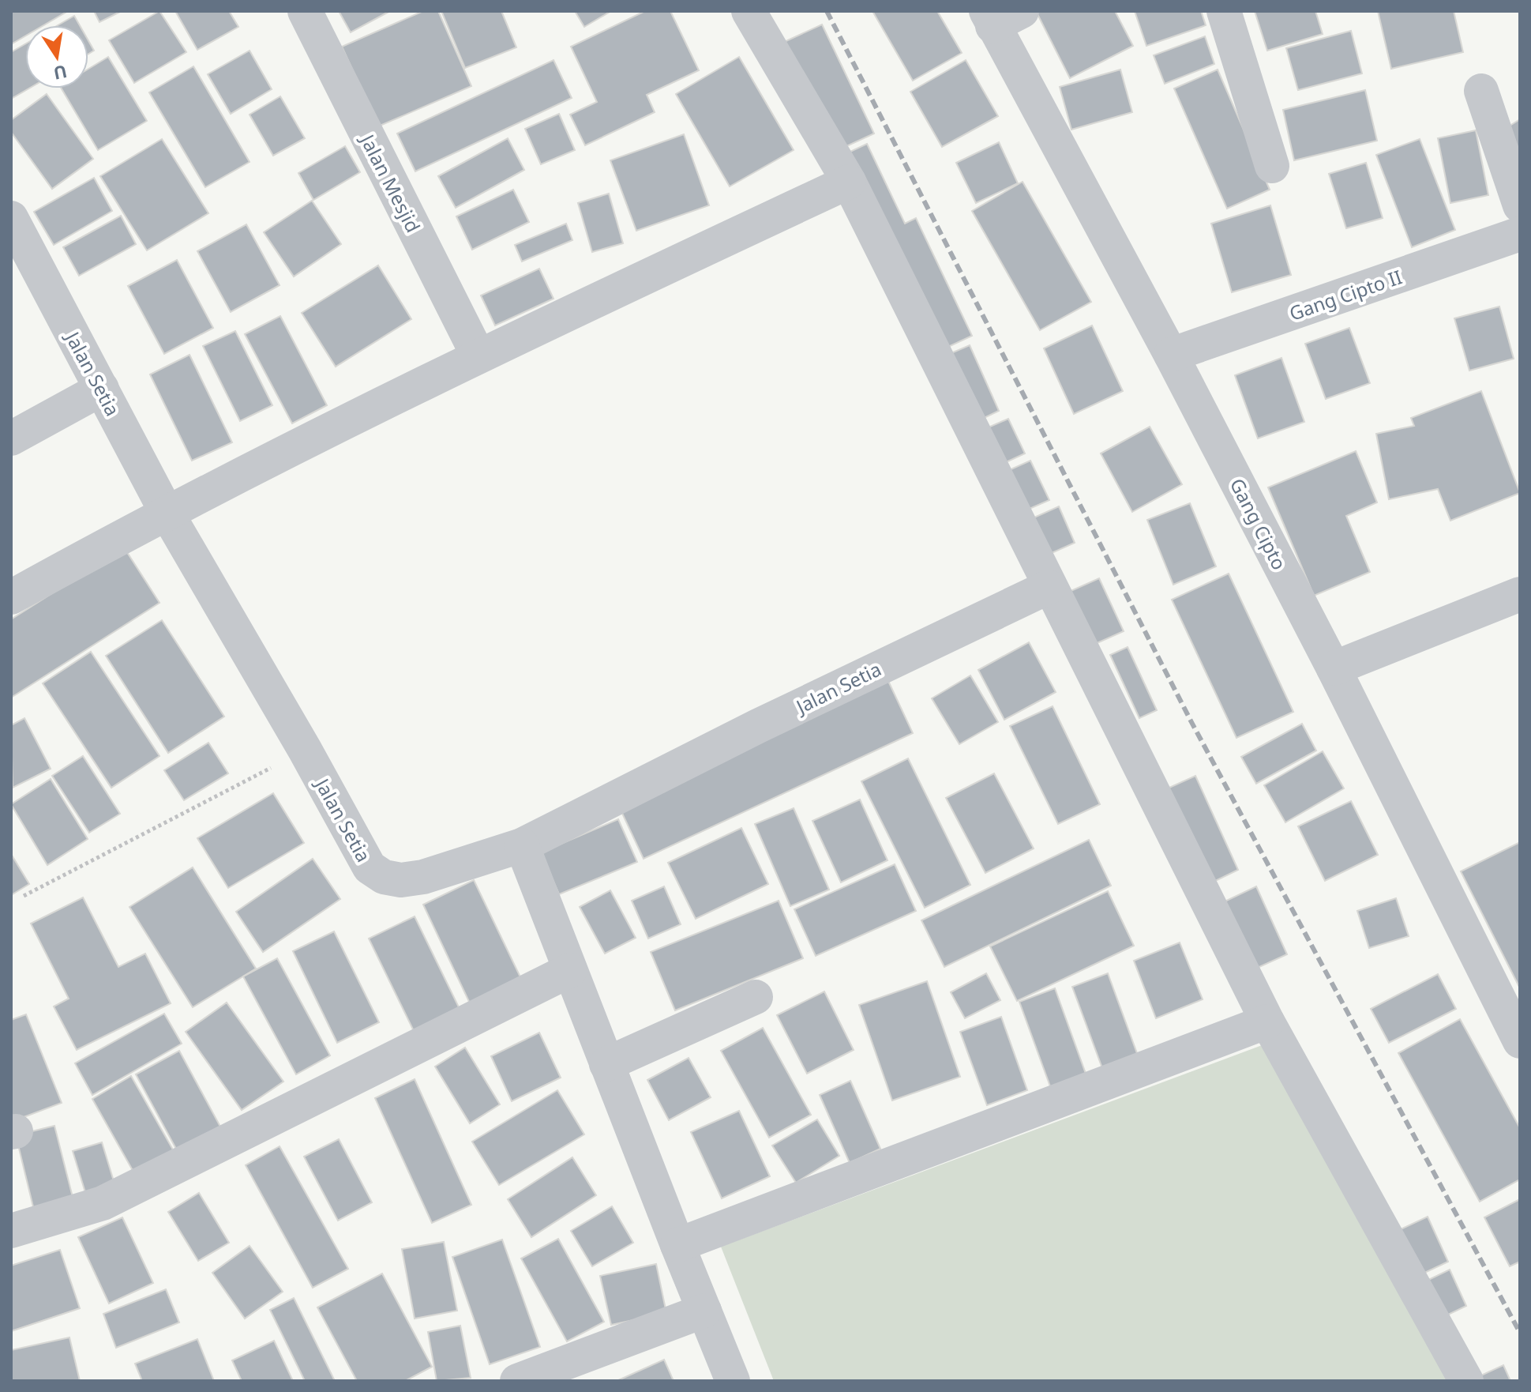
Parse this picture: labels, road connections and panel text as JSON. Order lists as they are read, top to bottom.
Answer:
{
  "streets": {
    "street": [
      "Jalan Mesjid",
      "Gang Cipto II",
      "Jalan Setia",
      "Gang Cipto"
    ]
  },
  "crossings": [
    ["Gang Cipto II", "Gang Cipto"]
  ],
  "north": "bottom"
}
